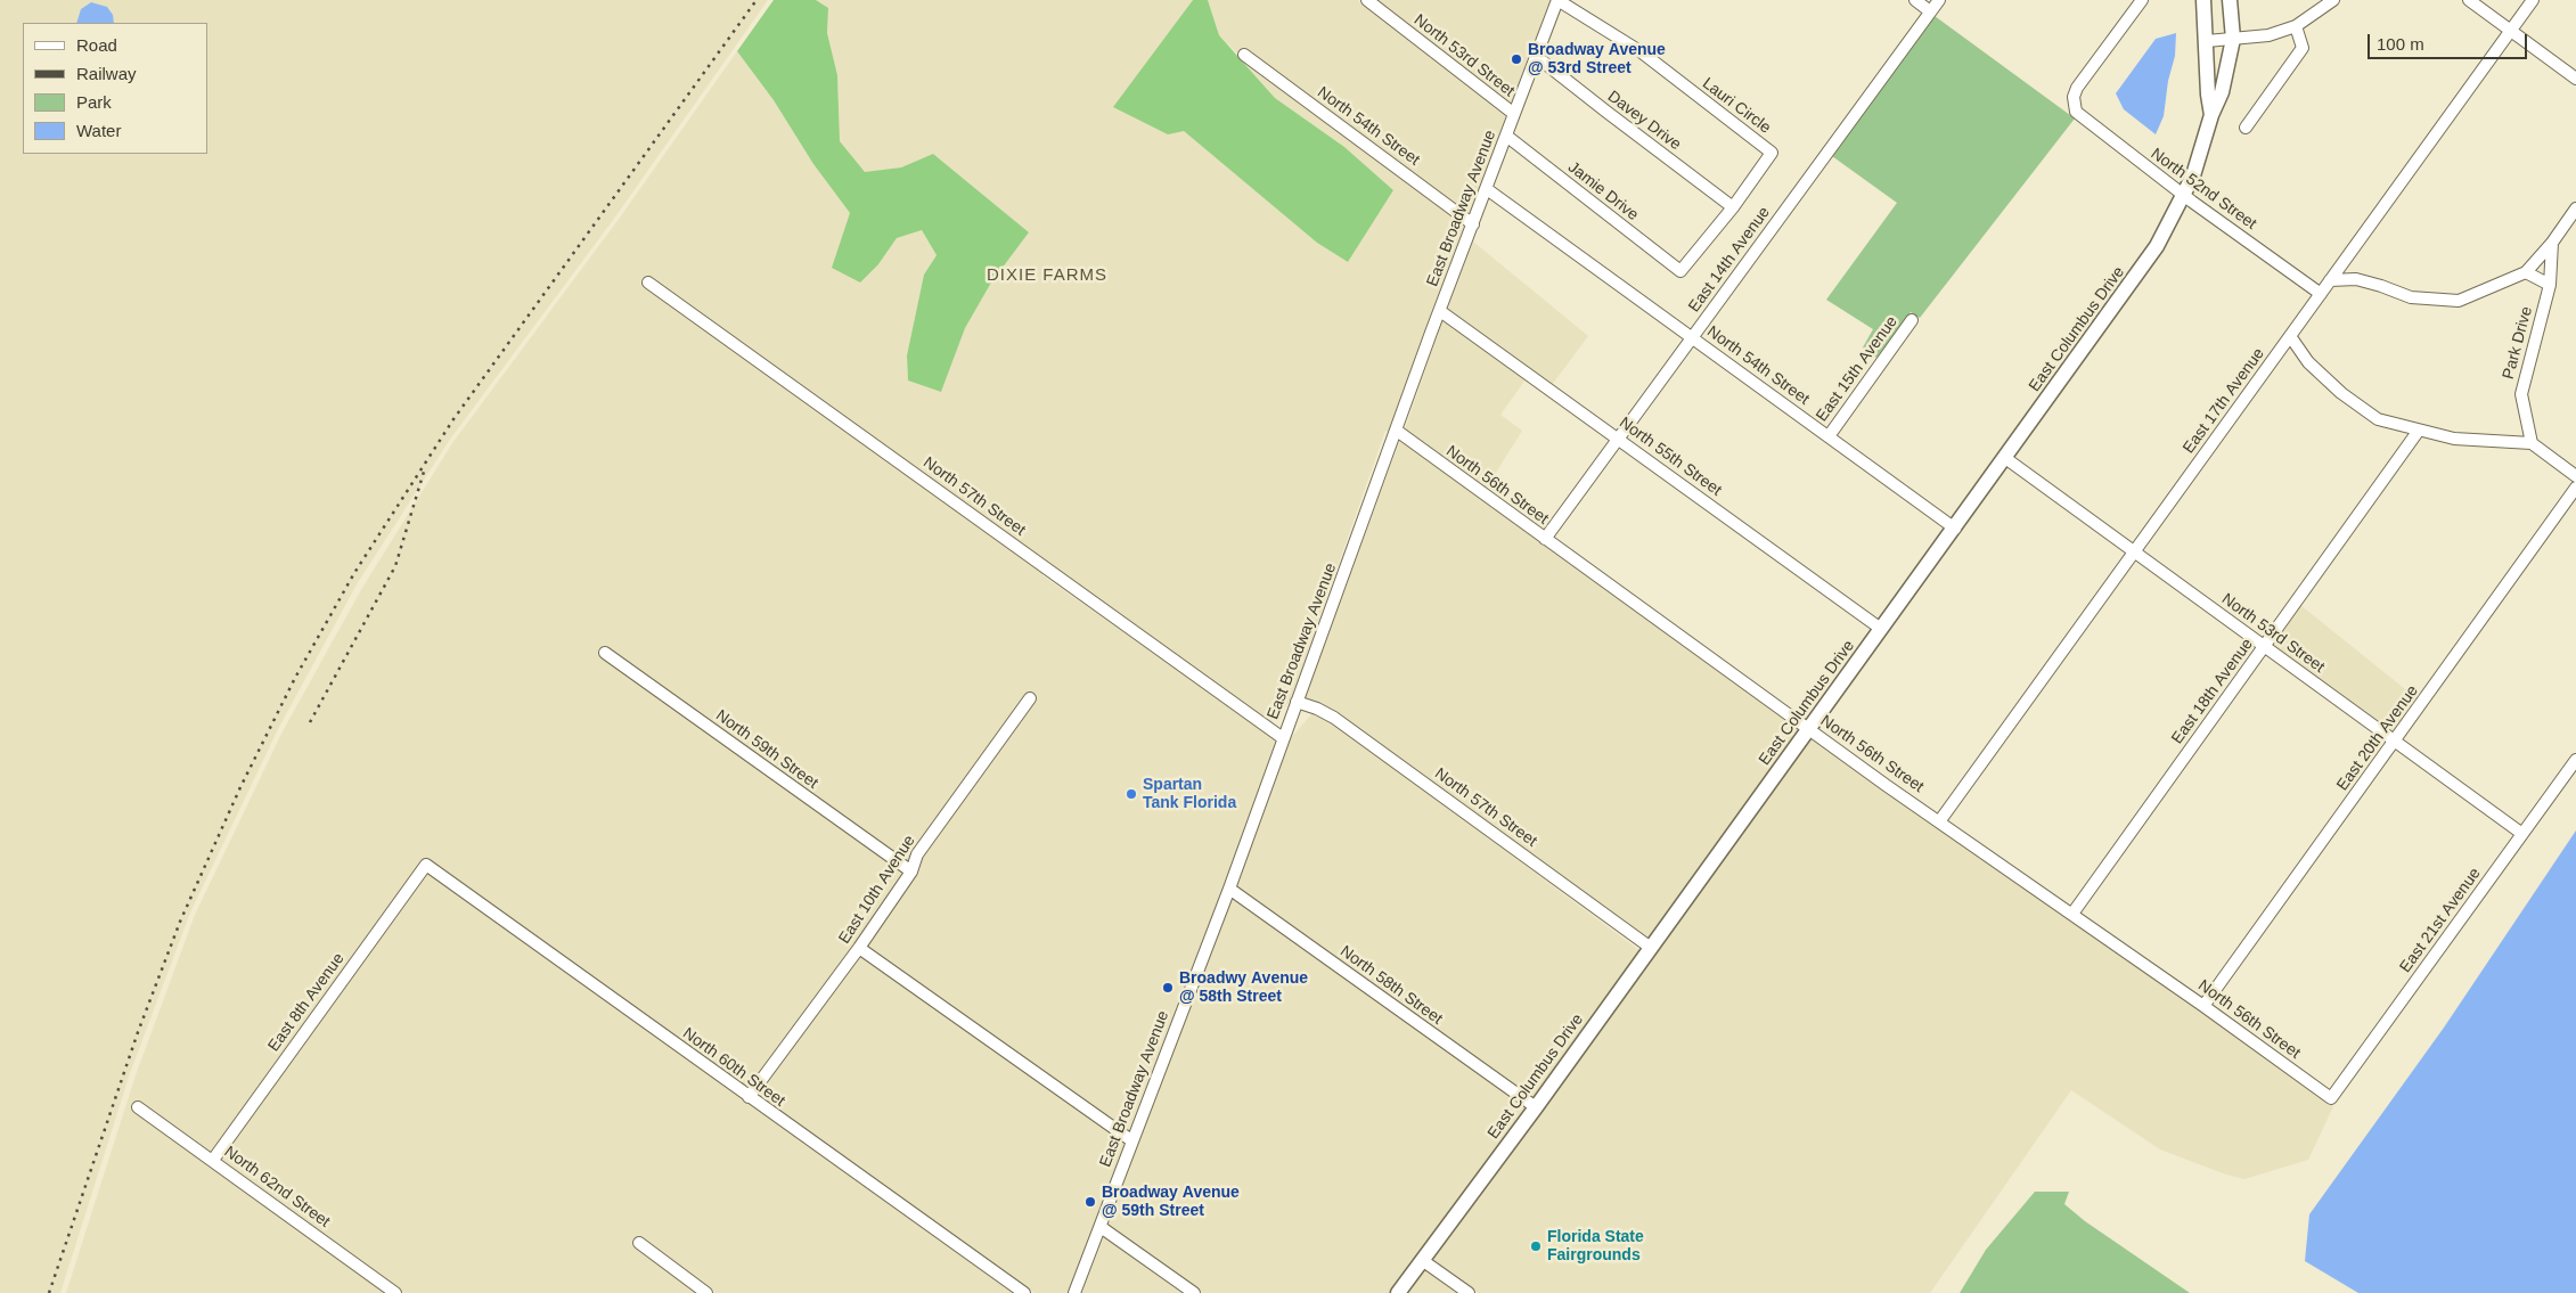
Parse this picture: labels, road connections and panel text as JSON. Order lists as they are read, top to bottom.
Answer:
{
  "streets": {
    "main road": ["East Columbus Drive"],
    "street": [
      "North 53rd Street",
      "Lauri Circle",
      "Davey Drive",
      "North 54th Street",
      "North 52nd Street",
      "Jamie Drive",
      "East Broadway Avenue",
      "East 14th Avenue",
      "Park Drive",
      "East 15th Avenue",
      "East 17th Avenue",
      "North 55th Street",
      "North 56th Street",
      "North 57th Street",
      "East 18th Avenue",
      "East 20th Avenue",
      "North 59th Street",
      "East 10th Avenue",
      "East 21st Avenue",
      "North 58th Street",
      "East 8th Avenue",
      "North 60th Street",
      "North 62nd Street"
    ]
  },
  "crossings": [
    ["North 53rd Street", "East Broadway Avenue"],
    ["North 53rd Street", "East Columbus Drive"],
    ["North 53rd Street", "East 17th Avenue"],
    ["North 53rd Street", "East 18th Avenue"],
    ["North 53rd Street", "East 20th Avenue"],
    ["North 53rd Street", "East 21st Avenue"],
    ["Lauri Circle", "Davey Drive"],
    ["Lauri Circle", "Jamie Drive"],
    ["Lauri Circle", "East Broadway Avenue"],
    ["Davey Drive", "East Broadway Avenue"],
    ["North 54th Street", "East Broadway Avenue"],
    ["North 54th Street", "East 14th Avenue"],
    ["North 54th Street", "East Columbus Drive"],
    ["North 54th Street", "East 15th Avenue"],
    ["North 52nd Street", "East Columbus Drive"],
    ["North 52nd Street", "East 17th Avenue"],
    ["Jamie Drive", "East Broadway Avenue"],
    ["East Broadway Avenue", "North 55th Street"],
    ["East Broadway Avenue", "North 56th Street"],
    ["East Broadway Avenue", "North 57th Street"],
    ["East Broadway Avenue", "North 58th Street"],
    ["East 14th Avenue", "North 55th Street"],
    ["East 14th Avenue", "North 56th Street"],
    ["East Columbus Drive", "North 55th Street"],
    ["East Columbus Drive", "North 56th Street"],
    ["East Columbus Drive", "North 57th Street"],
    ["East Columbus Drive", "North 58th Street"],
    ["East 17th Avenue", "North 56th Street"],
    ["North 56th Street", "East 18th Avenue"],
    ["North 56th Street", "East 20th Avenue"],
    ["North 56th Street", "East 21st Avenue"],
    ["North 59th Street", "East 10th Avenue"],
    ["East 10th Avenue", "North 60th Street"],
    ["East 8th Avenue", "North 60th Street"],
    ["East 8th Avenue", "North 62nd Street"]
  ],
  "districts": ["DIXIE FARMS"],
  "places": [
    "Broadway Avenue @ 53rd Street",
    "Spartan Tank Florida",
    "Broadwy Avenue @ 58th Street",
    "Broadway Avenue @ 59th Street",
    "Florida State Fairgrounds"
  ],
  "legend": [
    "Road",
    "Railway",
    "Park",
    "Water"
  ],
  "scale_bar": "100 m"
}
